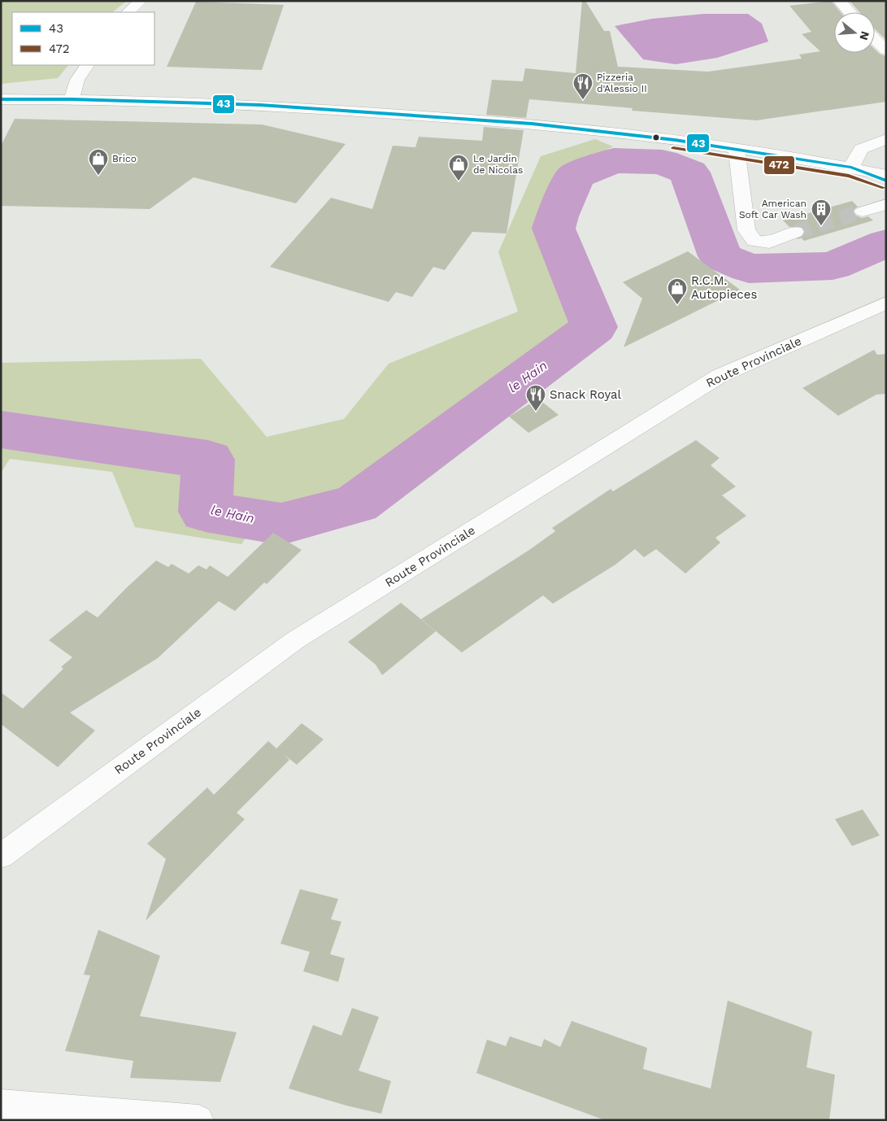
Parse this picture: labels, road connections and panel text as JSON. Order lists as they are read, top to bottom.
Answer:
{
  "streets": {
    "street": ["Route Provinciale"]
  },
  "water": ["le Hain"],
  "places": {
    "restaurant": ["Pizzeria d'Alessio II", "Snack Royal"],
    "shop": ["Brico", "Le Jardin de Nicolas", "R.C.M. Autopieces"],
    "building": ["American Soft Car Wash"]
  },
  "lines": ["transit line 43", "transit line 472"],
  "legend": ["43", "472"],
  "north": "right"
}
